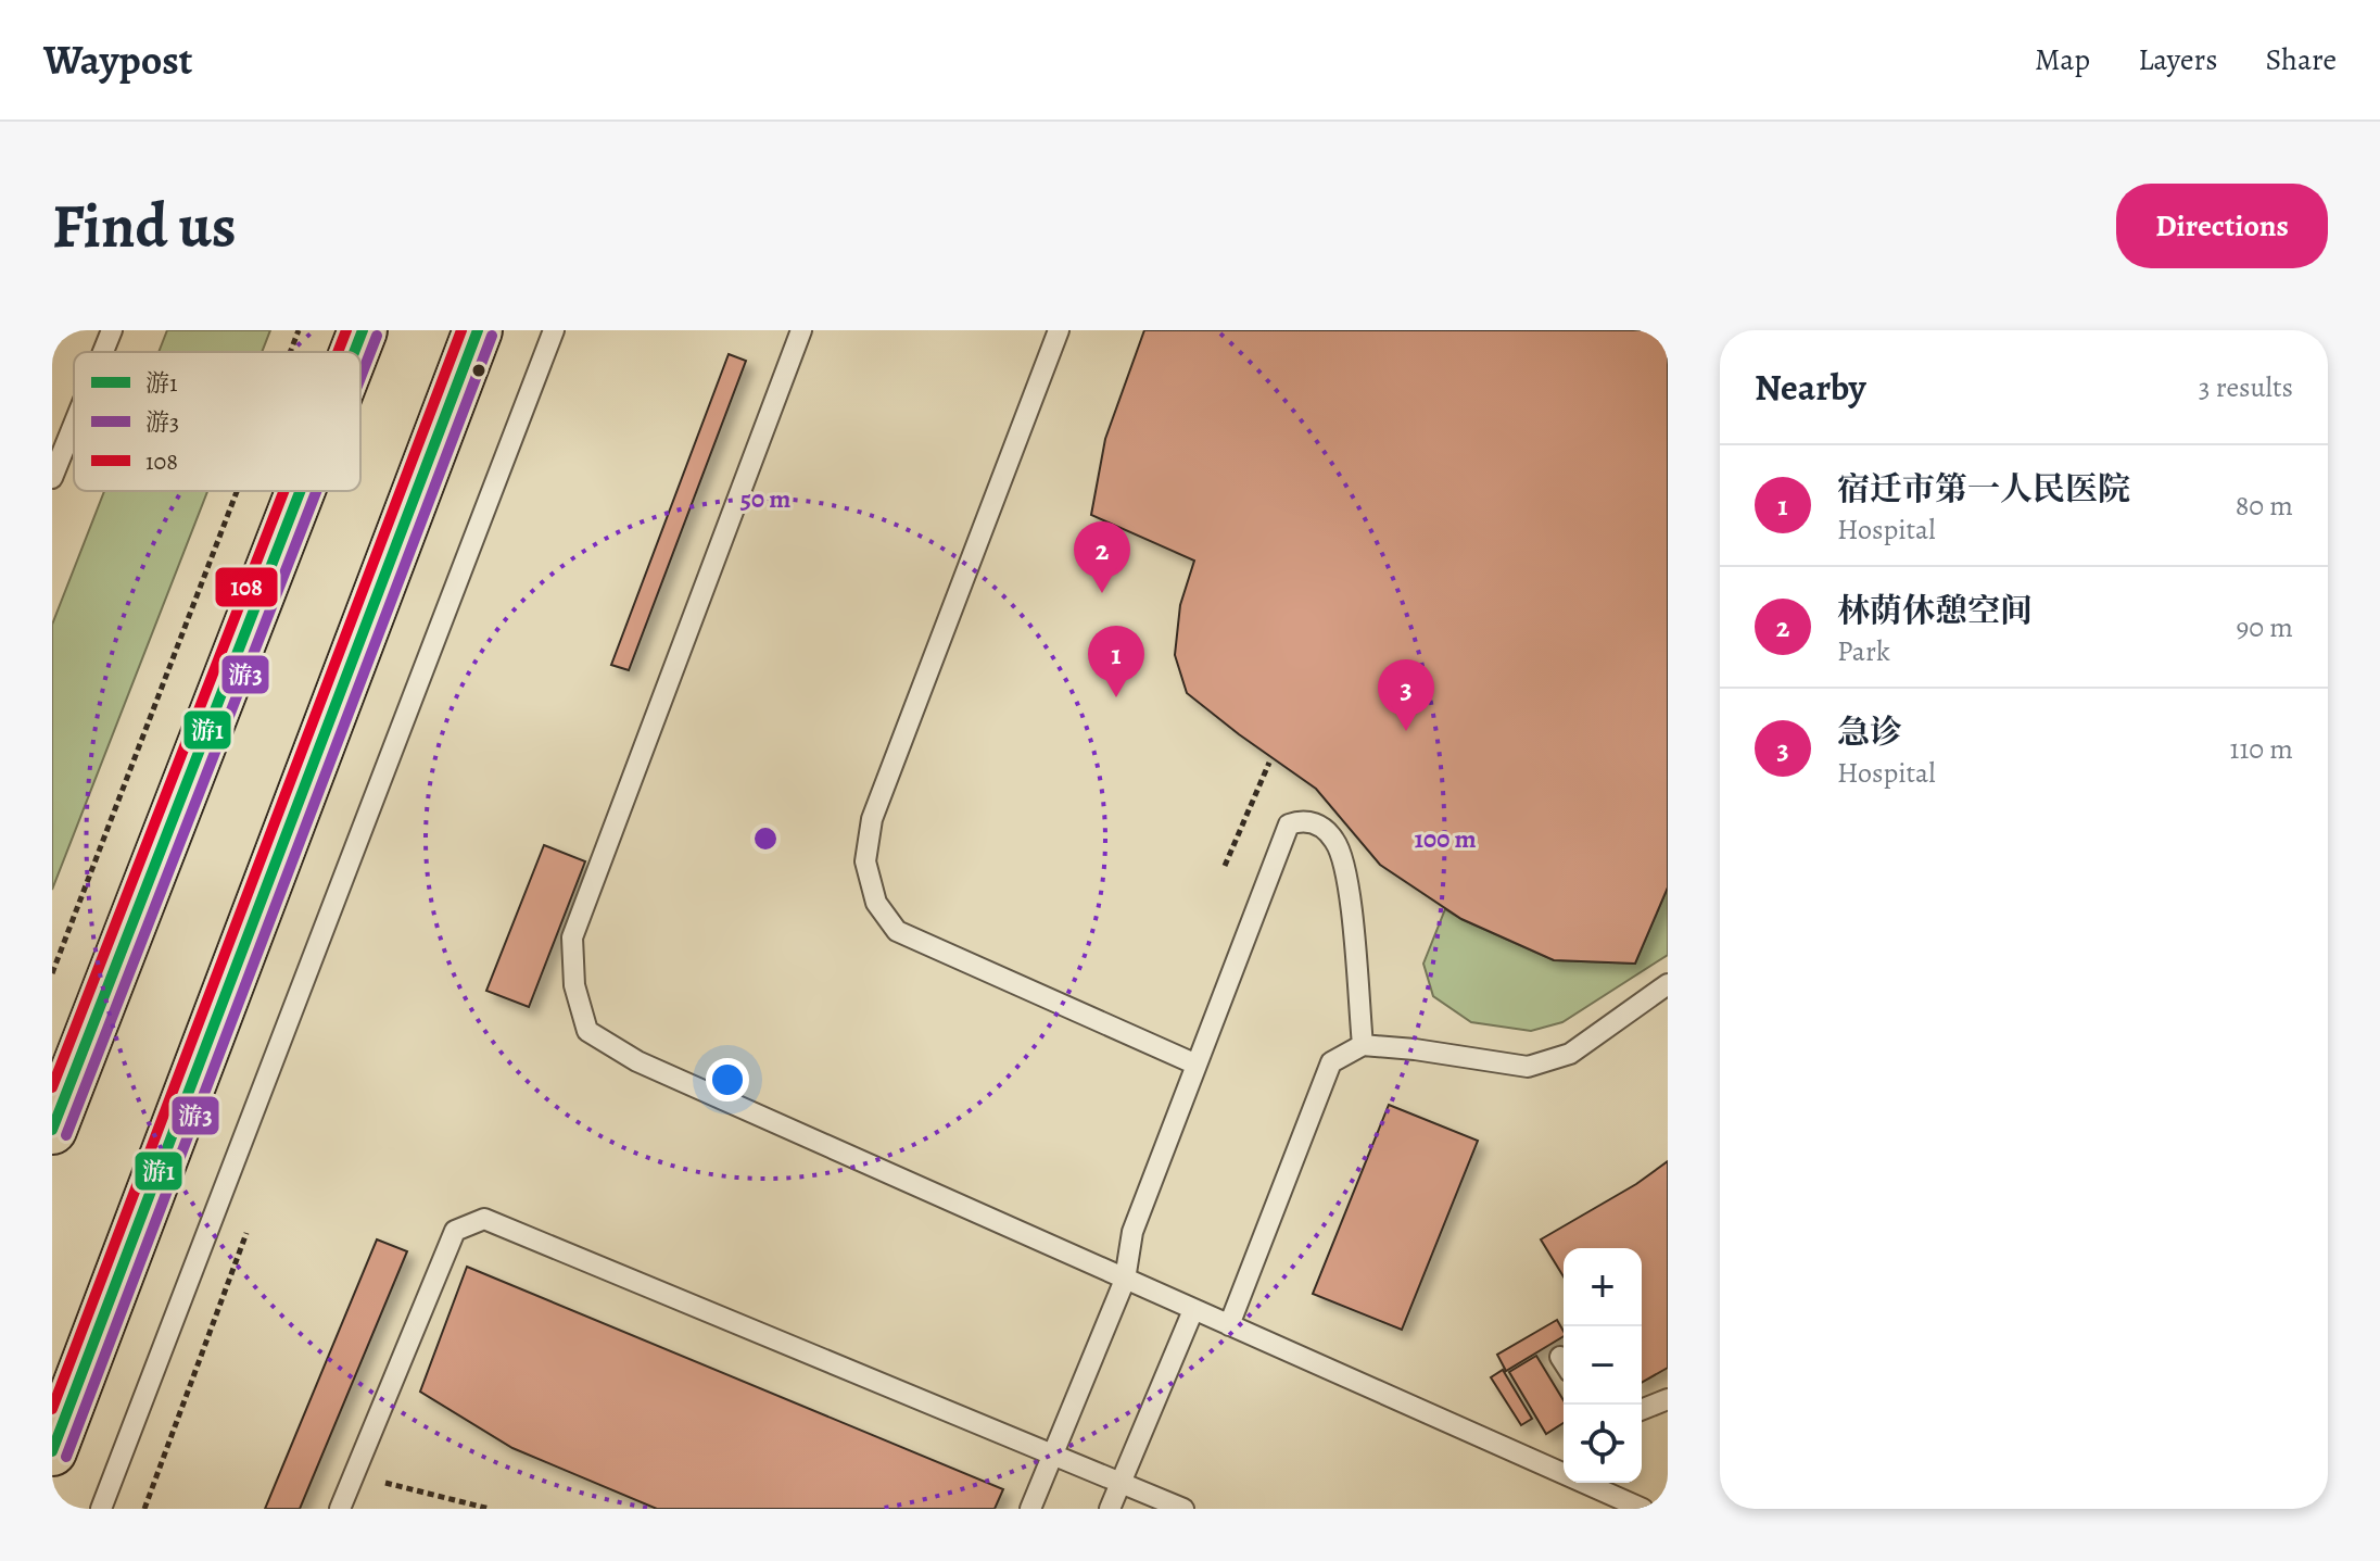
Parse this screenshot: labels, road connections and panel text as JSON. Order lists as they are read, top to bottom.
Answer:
{
  "lines": ["transit line 游1", "transit line 108", "transit line 游3"],
  "legend": ["游1", "游3", "108"],
  "page": {
    "header": "Waypost",
    "nav": ["Map", "Layers", "Share"],
    "buttons": "Directions",
    "title": "Find us",
    "heading": ["Nearby", "3 results"],
    "list": [
      {
        "mark": "1",
        "name": "宿迁市第一人民医院",
        "note": "Hospital",
        "value": "80 m"
      },
      {
        "mark": "2",
        "name": "林荫休憩空间",
        "note": "Park",
        "value": "90 m"
      },
      {
        "mark": "3",
        "name": "急诊",
        "note": "Hospital",
        "value": "110 m"
      }
    ],
    "pins": ["2", "1", "3"],
    "map_buttons": ["+", "−"]
  },
  "rings": ["50 m", "100 m"]
}
